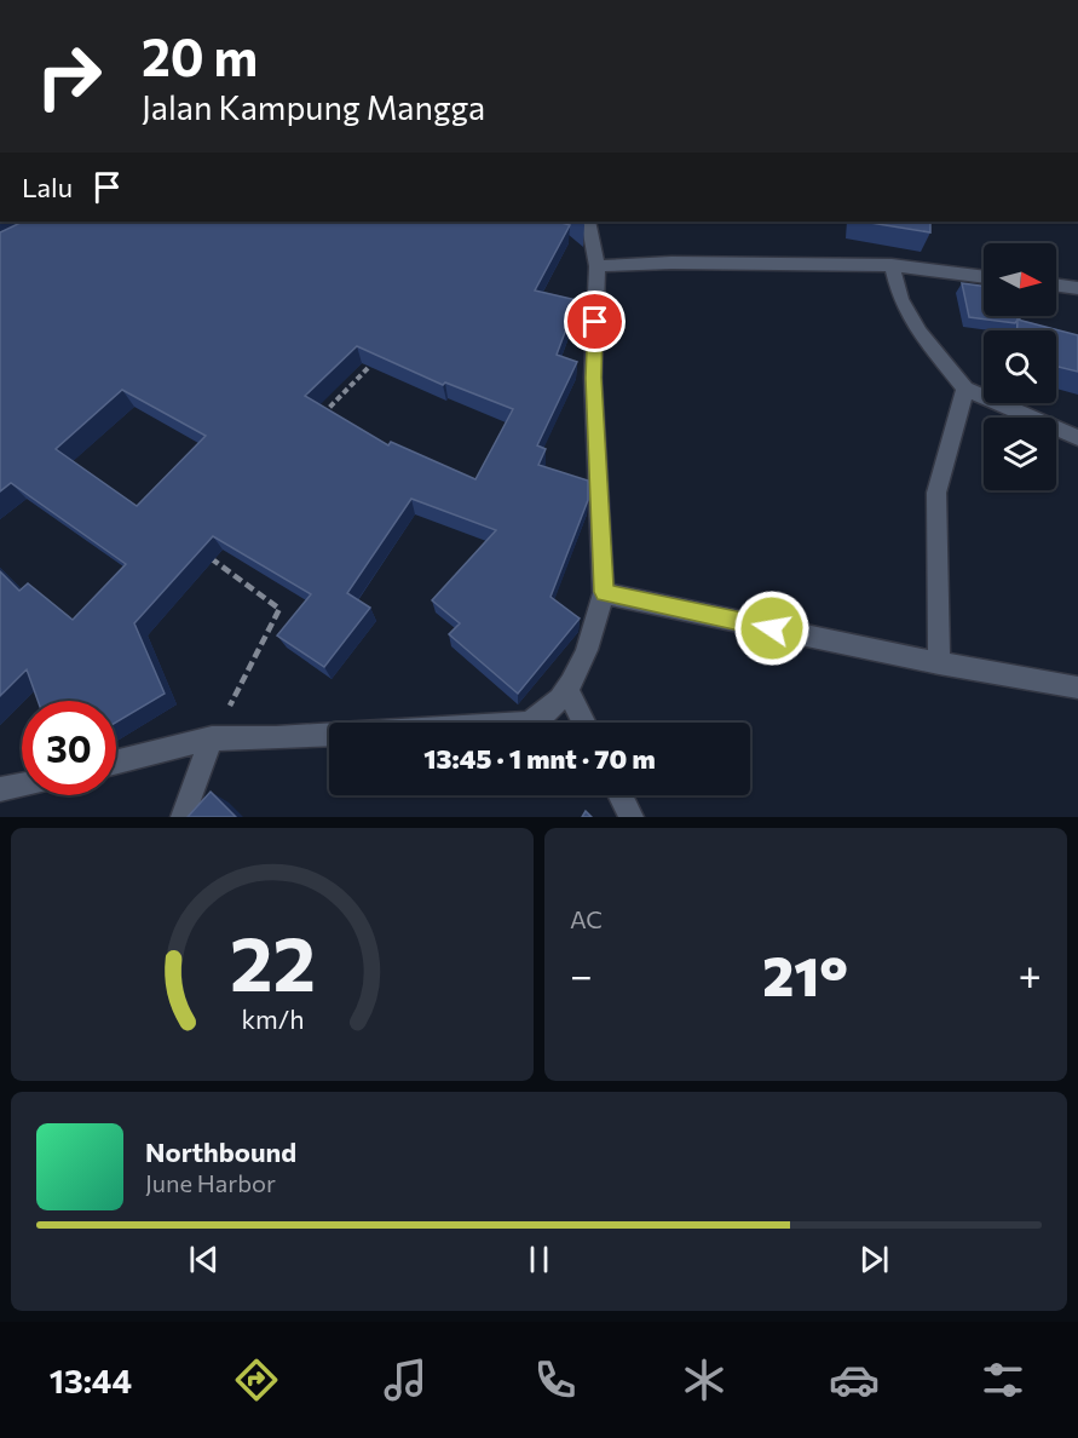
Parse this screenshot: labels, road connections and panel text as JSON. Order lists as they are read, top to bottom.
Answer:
{
  "north": "right",
  "page": {
    "turn": ["20 m", "Jalan Kampung Mangga"],
    "then": "Lalu",
    "limit": "30",
    "trip": "13:45 · 1 mnt · 70 m",
    "tile": "AC",
    "heat": ["−", "21°", "+"],
    "song": ["Northbound", "June Harbor"],
    "tabs": "13:44",
    "gauge": ["22", "km/h"]
  }
}
